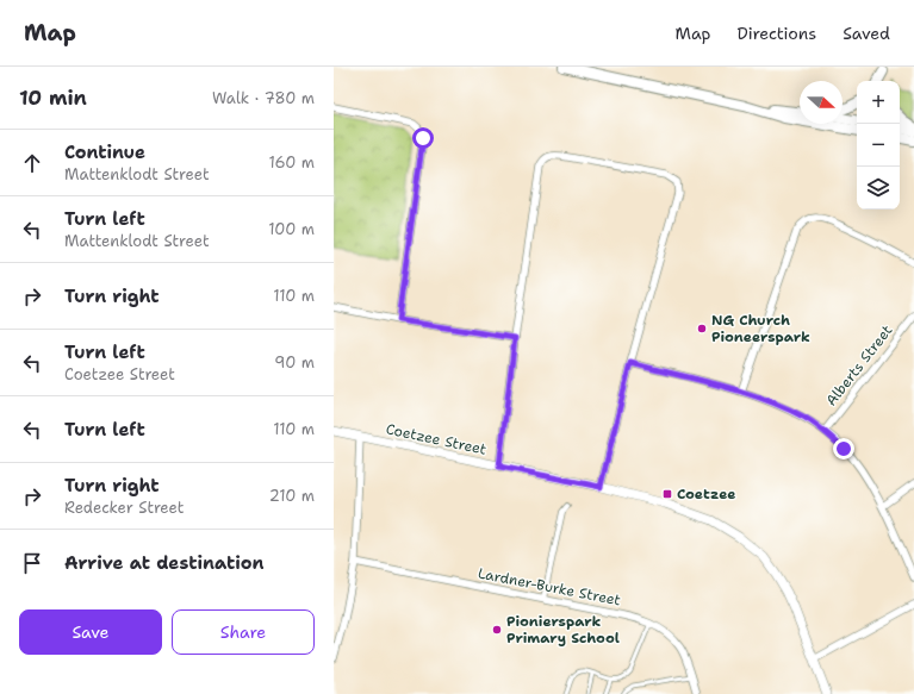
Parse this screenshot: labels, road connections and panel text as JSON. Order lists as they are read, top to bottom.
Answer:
{
  "streets": {
    "street": ["Alberts Street", "Coetzee Street", "Lardner-Burke Street"]
  },
  "places": {
    "other": ["NG Church Pioneerspark", "Pionierspark Primary School"],
    "transit": ["Coetzee"]
  },
  "north": "right",
  "page": {
    "header": "Map",
    "nav": ["Map", "Directions", "Saved"],
    "heading": ["10 min", "Walk · 780 m"],
    "map_buttons": ["+", "−"],
    "list": [
      ["Continue", "Mattenklodt Street", "160 m"],
      ["Turn left", "Mattenklodt Street", "100 m"],
      ["Turn right", "110 m"],
      ["Turn left", "Coetzee Street", "90 m"],
      ["Turn left", "110 m"],
      ["Turn right", "Redecker Street", "210 m"],
      "Arrive at destination"
    ],
    "buttons": ["Save", "Share"]
  }
}
